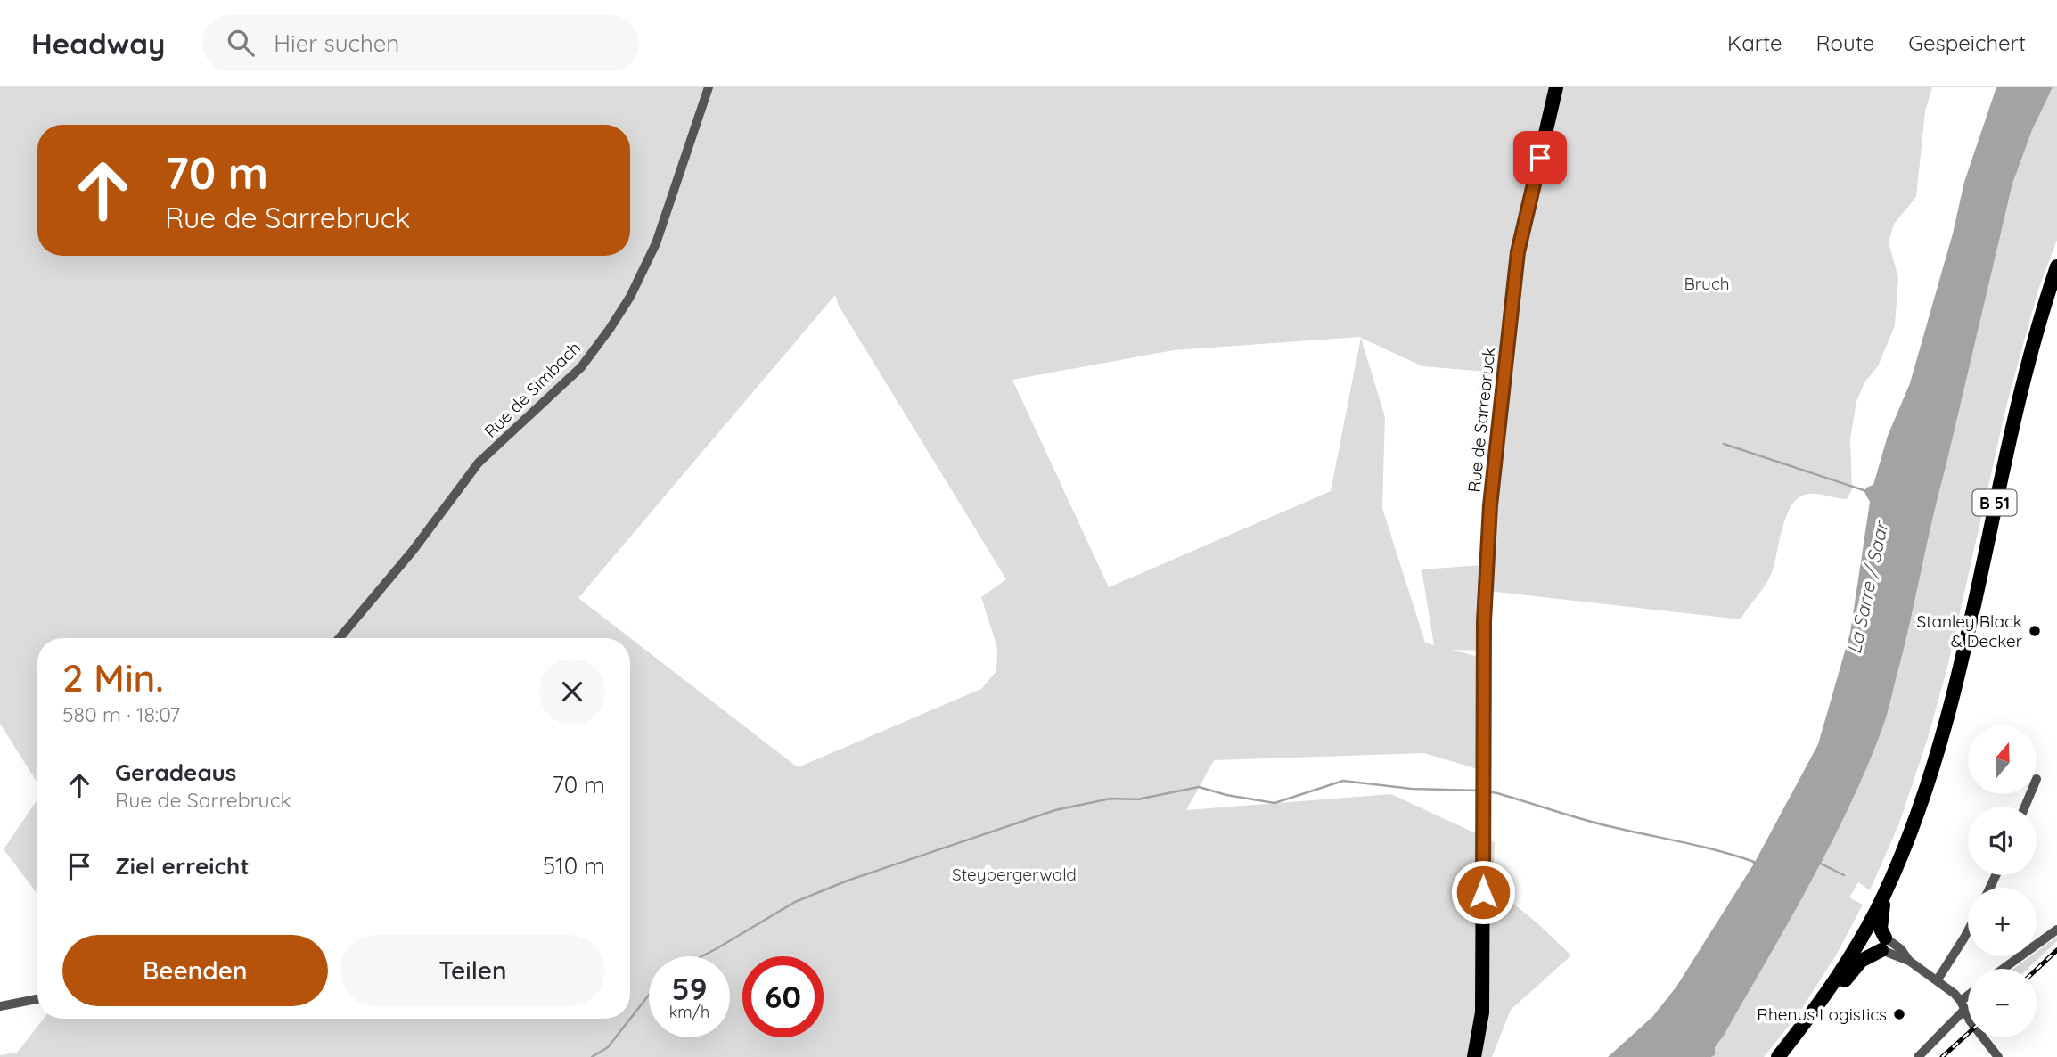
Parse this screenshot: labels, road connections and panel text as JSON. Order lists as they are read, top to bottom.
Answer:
{
  "streets": {
    "main road": ["Rue de Sarrebruck", "B 51"],
    "street": ["Rue de Simbach"]
  },
  "water": ["La Sarre / Saar"],
  "parks": ["Bruch", "Steybergerwald"],
  "places": ["Stanley Black & Decker", "Rhenus Logistics"],
  "north": "top",
  "page": {
    "header": "Headway",
    "search": "Hier suchen",
    "nav": ["Karte", "Route", "Gespeichert"],
    "turn": ["70 m", "Rue de Sarrebruck"],
    "heading": ["2 Min.", "580 m · 18:07"],
    "map_buttons": ["+", "−"],
    "list": [
      {
        "name": "Geradeaus",
        "note": "Rue de Sarrebruck",
        "value": "70 m"
      },
      {
        "name": "Ziel erreicht",
        "value": "510 m"
      }
    ],
    "buttons": ["Beenden", "Teilen"],
    "speed": "59 km/h",
    "limit": "60"
  }
}
